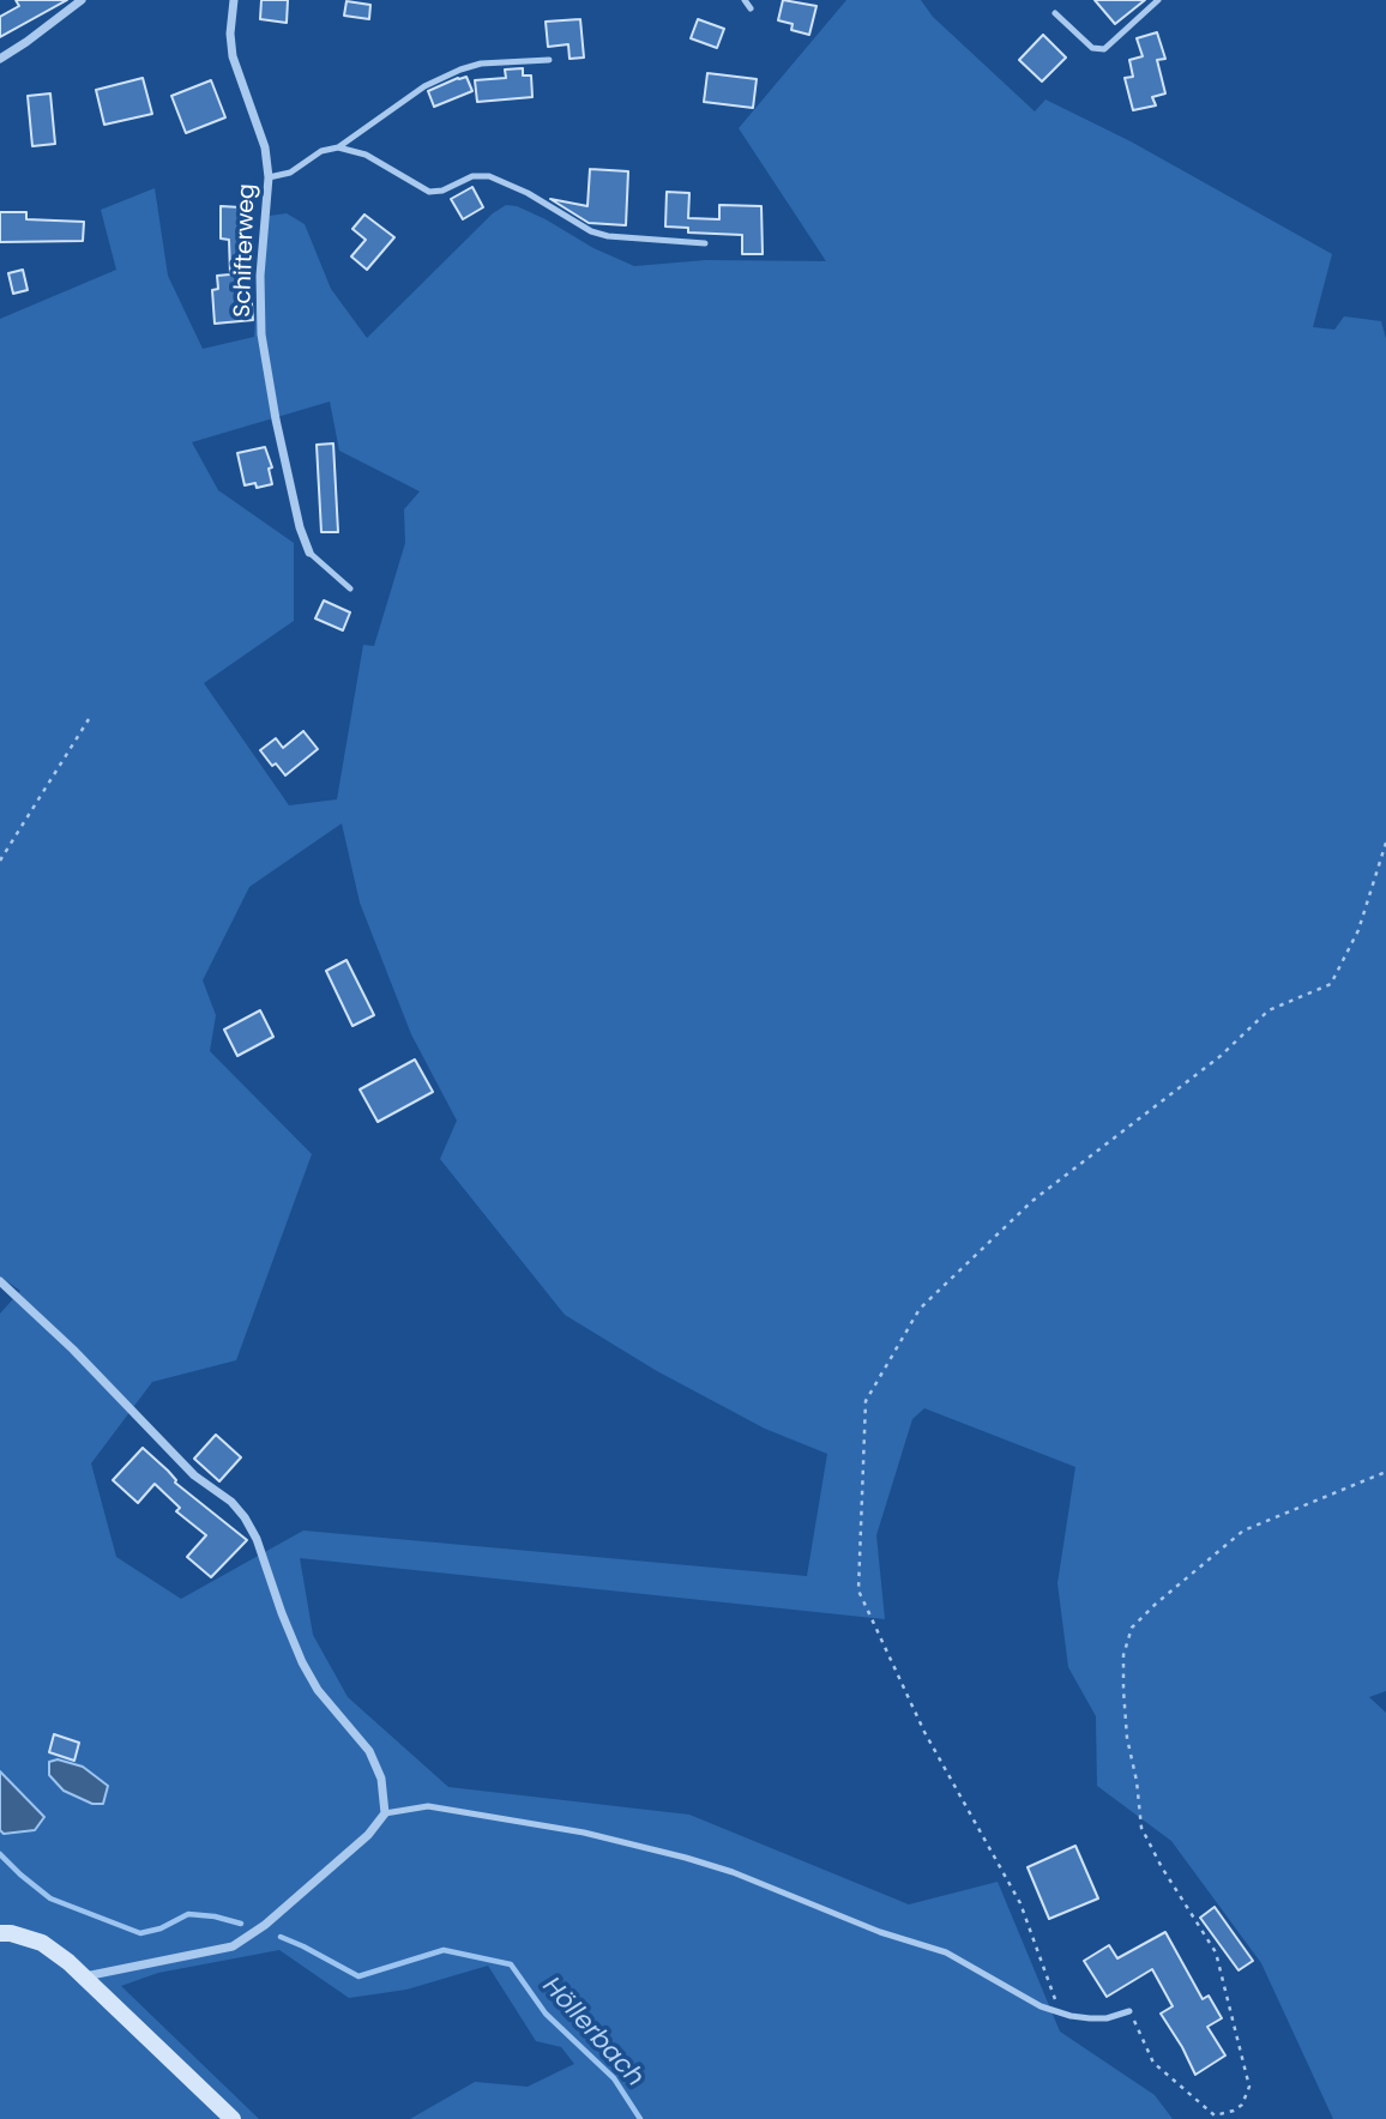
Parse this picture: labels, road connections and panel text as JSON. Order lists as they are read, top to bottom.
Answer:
{
  "streets": {
    "street": ["Schifterweg"]
  },
  "water": ["Höllerbach"]
}
